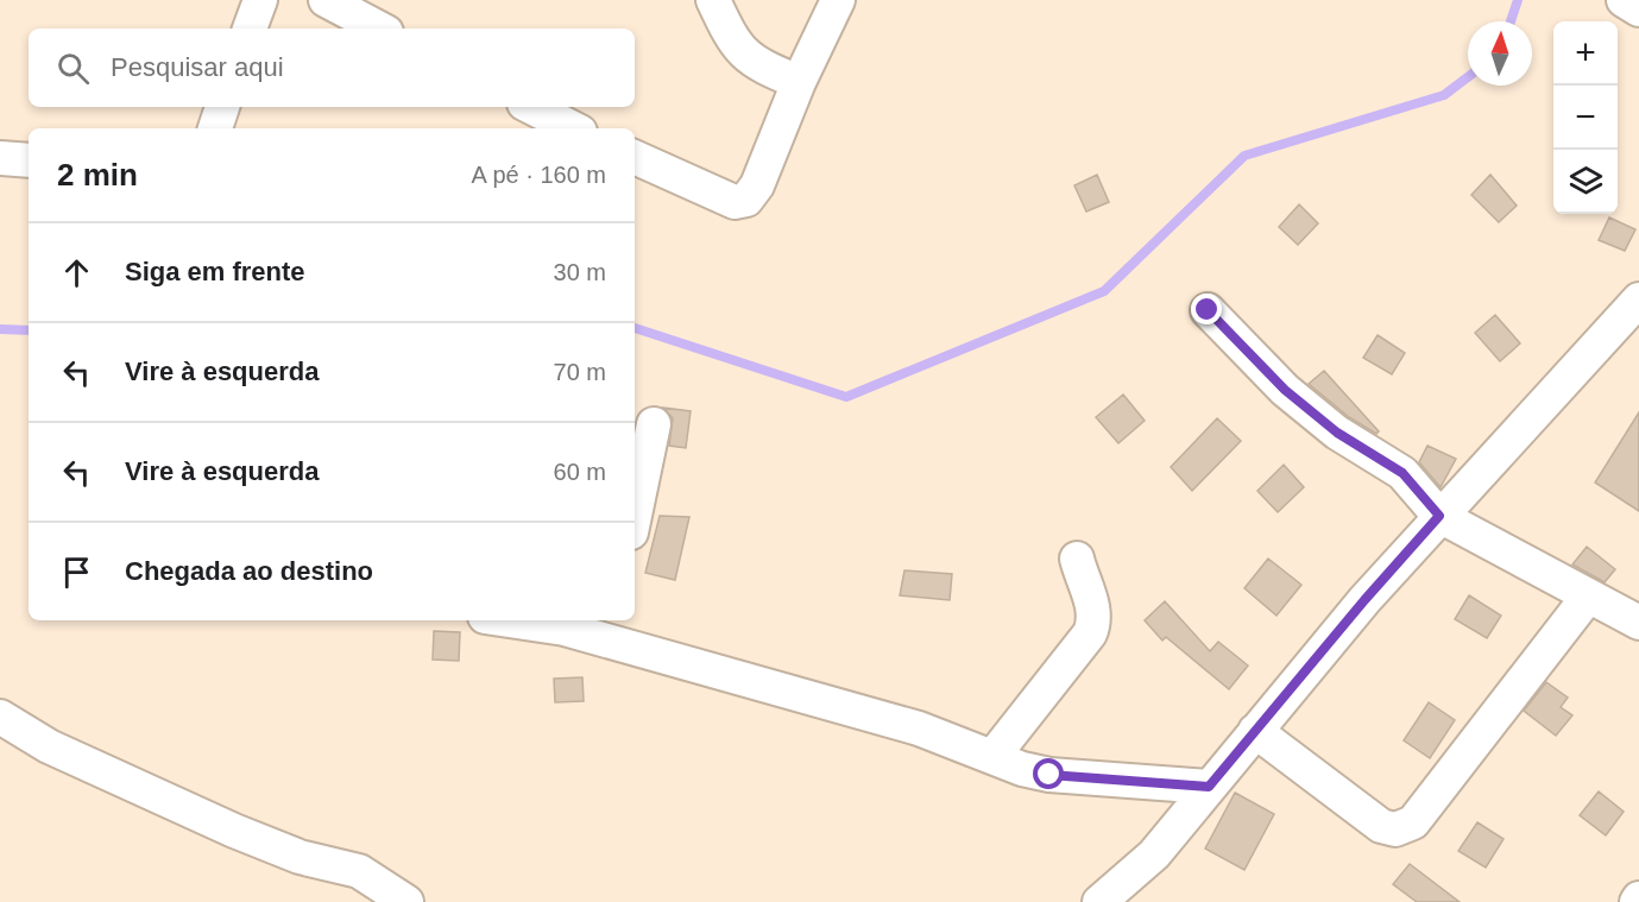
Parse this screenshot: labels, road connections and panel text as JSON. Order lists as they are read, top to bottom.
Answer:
{
  "north": "top",
  "page": {
    "map_buttons": ["+", "−"],
    "search": "Pesquisar aqui",
    "heading": ["2 min", "A pé · 160 m"],
    "list": [
      ["Siga em frente", "30 m"],
      ["Vire à esquerda", "70 m"],
      ["Vire à esquerda", "60 m"],
      "Chegada ao destino"
    ]
  }
}
